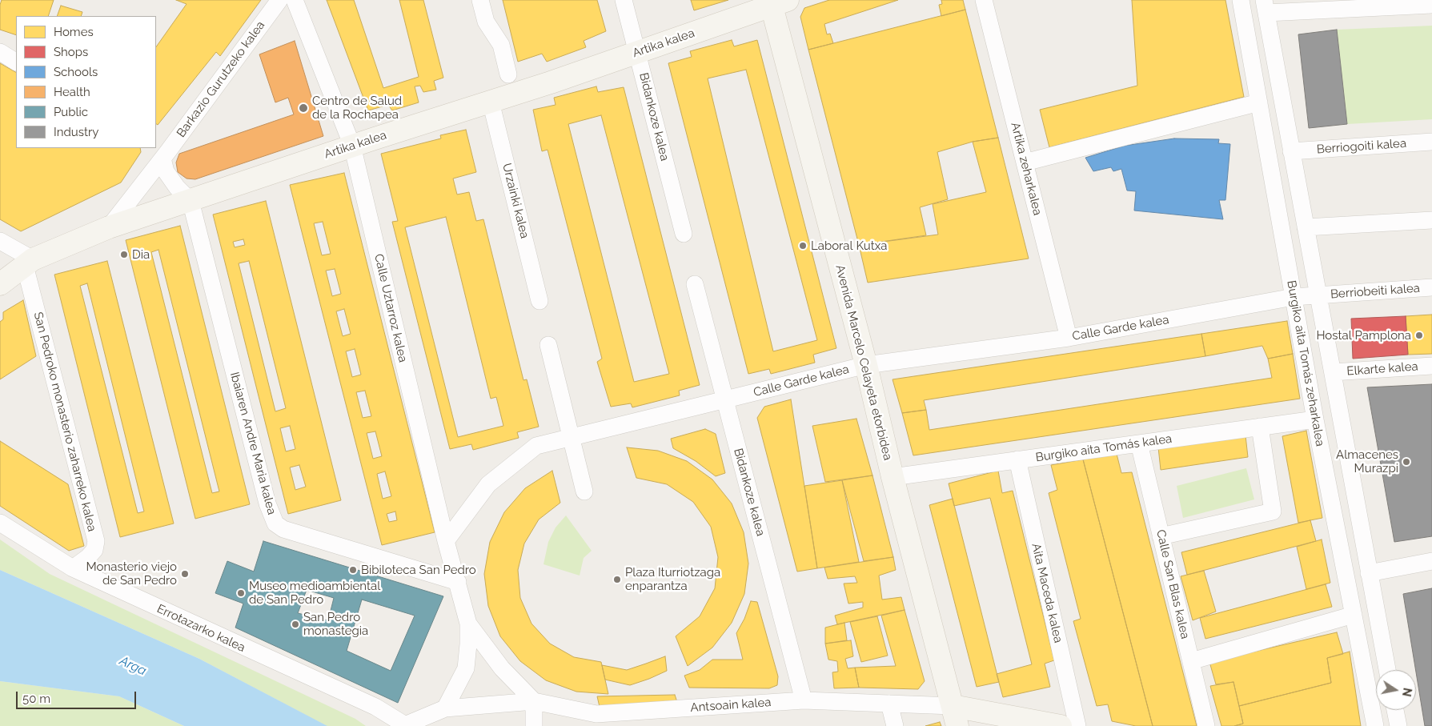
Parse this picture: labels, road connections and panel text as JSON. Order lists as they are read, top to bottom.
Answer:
{
  "streets": {
    "street": [
      "Artika kalea",
      "Barkazio Gurutzeko kalea",
      "Bidankoze kalea",
      "Berriogoiti kalea",
      "Artika zeharkalea",
      "Urzainki kalea",
      "Berriobeiti kalea",
      "Calle Uztarroz kalea",
      "Calle Garde kalea",
      "Avenida Marcelo Celayeta etorbidea",
      "Burgiko aita Tomás zeharkalea",
      "Elkarte kalea",
      "San Pedroko monasterio zaharreko kalea",
      "Ibaiaren Andre Maria kalea",
      "Burgiko aita Tomás kalea",
      "Calle San Blas kalea",
      "Aita Maceda kalea",
      "Errotazarko kalea",
      "Antsoain kalea"
    ]
  },
  "crossings": [
    ["Artika kalea", "Barkazio Gurutzeko kalea"],
    ["Artika kalea", "Bidankoze kalea"],
    ["Artika kalea", "Urzainki kalea"],
    ["Artika kalea", "Calle Uztarroz kalea"],
    ["Artika kalea", "Avenida Marcelo Celayeta etorbidea"],
    ["Artika kalea", "San Pedroko monasterio zaharreko kalea"],
    ["Artika kalea", "Ibaiaren Andre Maria kalea"],
    ["Bidankoze kalea", "Calle Garde kalea"],
    ["Bidankoze kalea", "Antsoain kalea"],
    ["Berriogoiti kalea", "Burgiko aita Tomás zeharkalea"],
    ["Artika zeharkalea", "Calle Garde kalea"],
    ["Berriobeiti kalea", "Calle Garde kalea"],
    ["Berriobeiti kalea", "Burgiko aita Tomás zeharkalea"],
    ["Calle Uztarroz kalea", "Calle Garde kalea"],
    ["Calle Uztarroz kalea", "Ibaiaren Andre Maria kalea"],
    ["Calle Uztarroz kalea", "Antsoain kalea"],
    ["Calle Garde kalea", "Avenida Marcelo Celayeta etorbidea"],
    ["Calle Garde kalea", "Burgiko aita Tomás zeharkalea"],
    ["Avenida Marcelo Celayeta etorbidea", "Burgiko aita Tomás kalea"],
    ["Avenida Marcelo Celayeta etorbidea", "Antsoain kalea"],
    ["Burgiko aita Tomás zeharkalea", "Elkarte kalea"],
    ["Burgiko aita Tomás zeharkalea", "Burgiko aita Tomás kalea"],
    ["San Pedroko monasterio zaharreko kalea", "Errotazarko kalea"],
    ["Burgiko aita Tomás kalea", "Calle San Blas kalea"],
    ["Burgiko aita Tomás kalea", "Aita Maceda kalea"],
    ["Errotazarko kalea", "Antsoain kalea"]
  ],
  "water": ["Arga"],
  "places": [
    "Centro de Salud de la Rochapea",
    "Laboral Kutxa",
    "Dia",
    "Hostal Pamplona",
    "Almacenes Murazpi",
    "Bibiloteca San Pedro",
    "Monasterio viejo de San Pedro",
    "Plaza Iturriotzaga enparantza",
    "Museo medioambiental de San Pedro",
    "San Pedro monastegia"
  ],
  "legend": [
    "Homes",
    "Shops",
    "Schools",
    "Health",
    "Public",
    "Industry"
  ],
  "scale_bar": "50 m",
  "north": "right"
}
